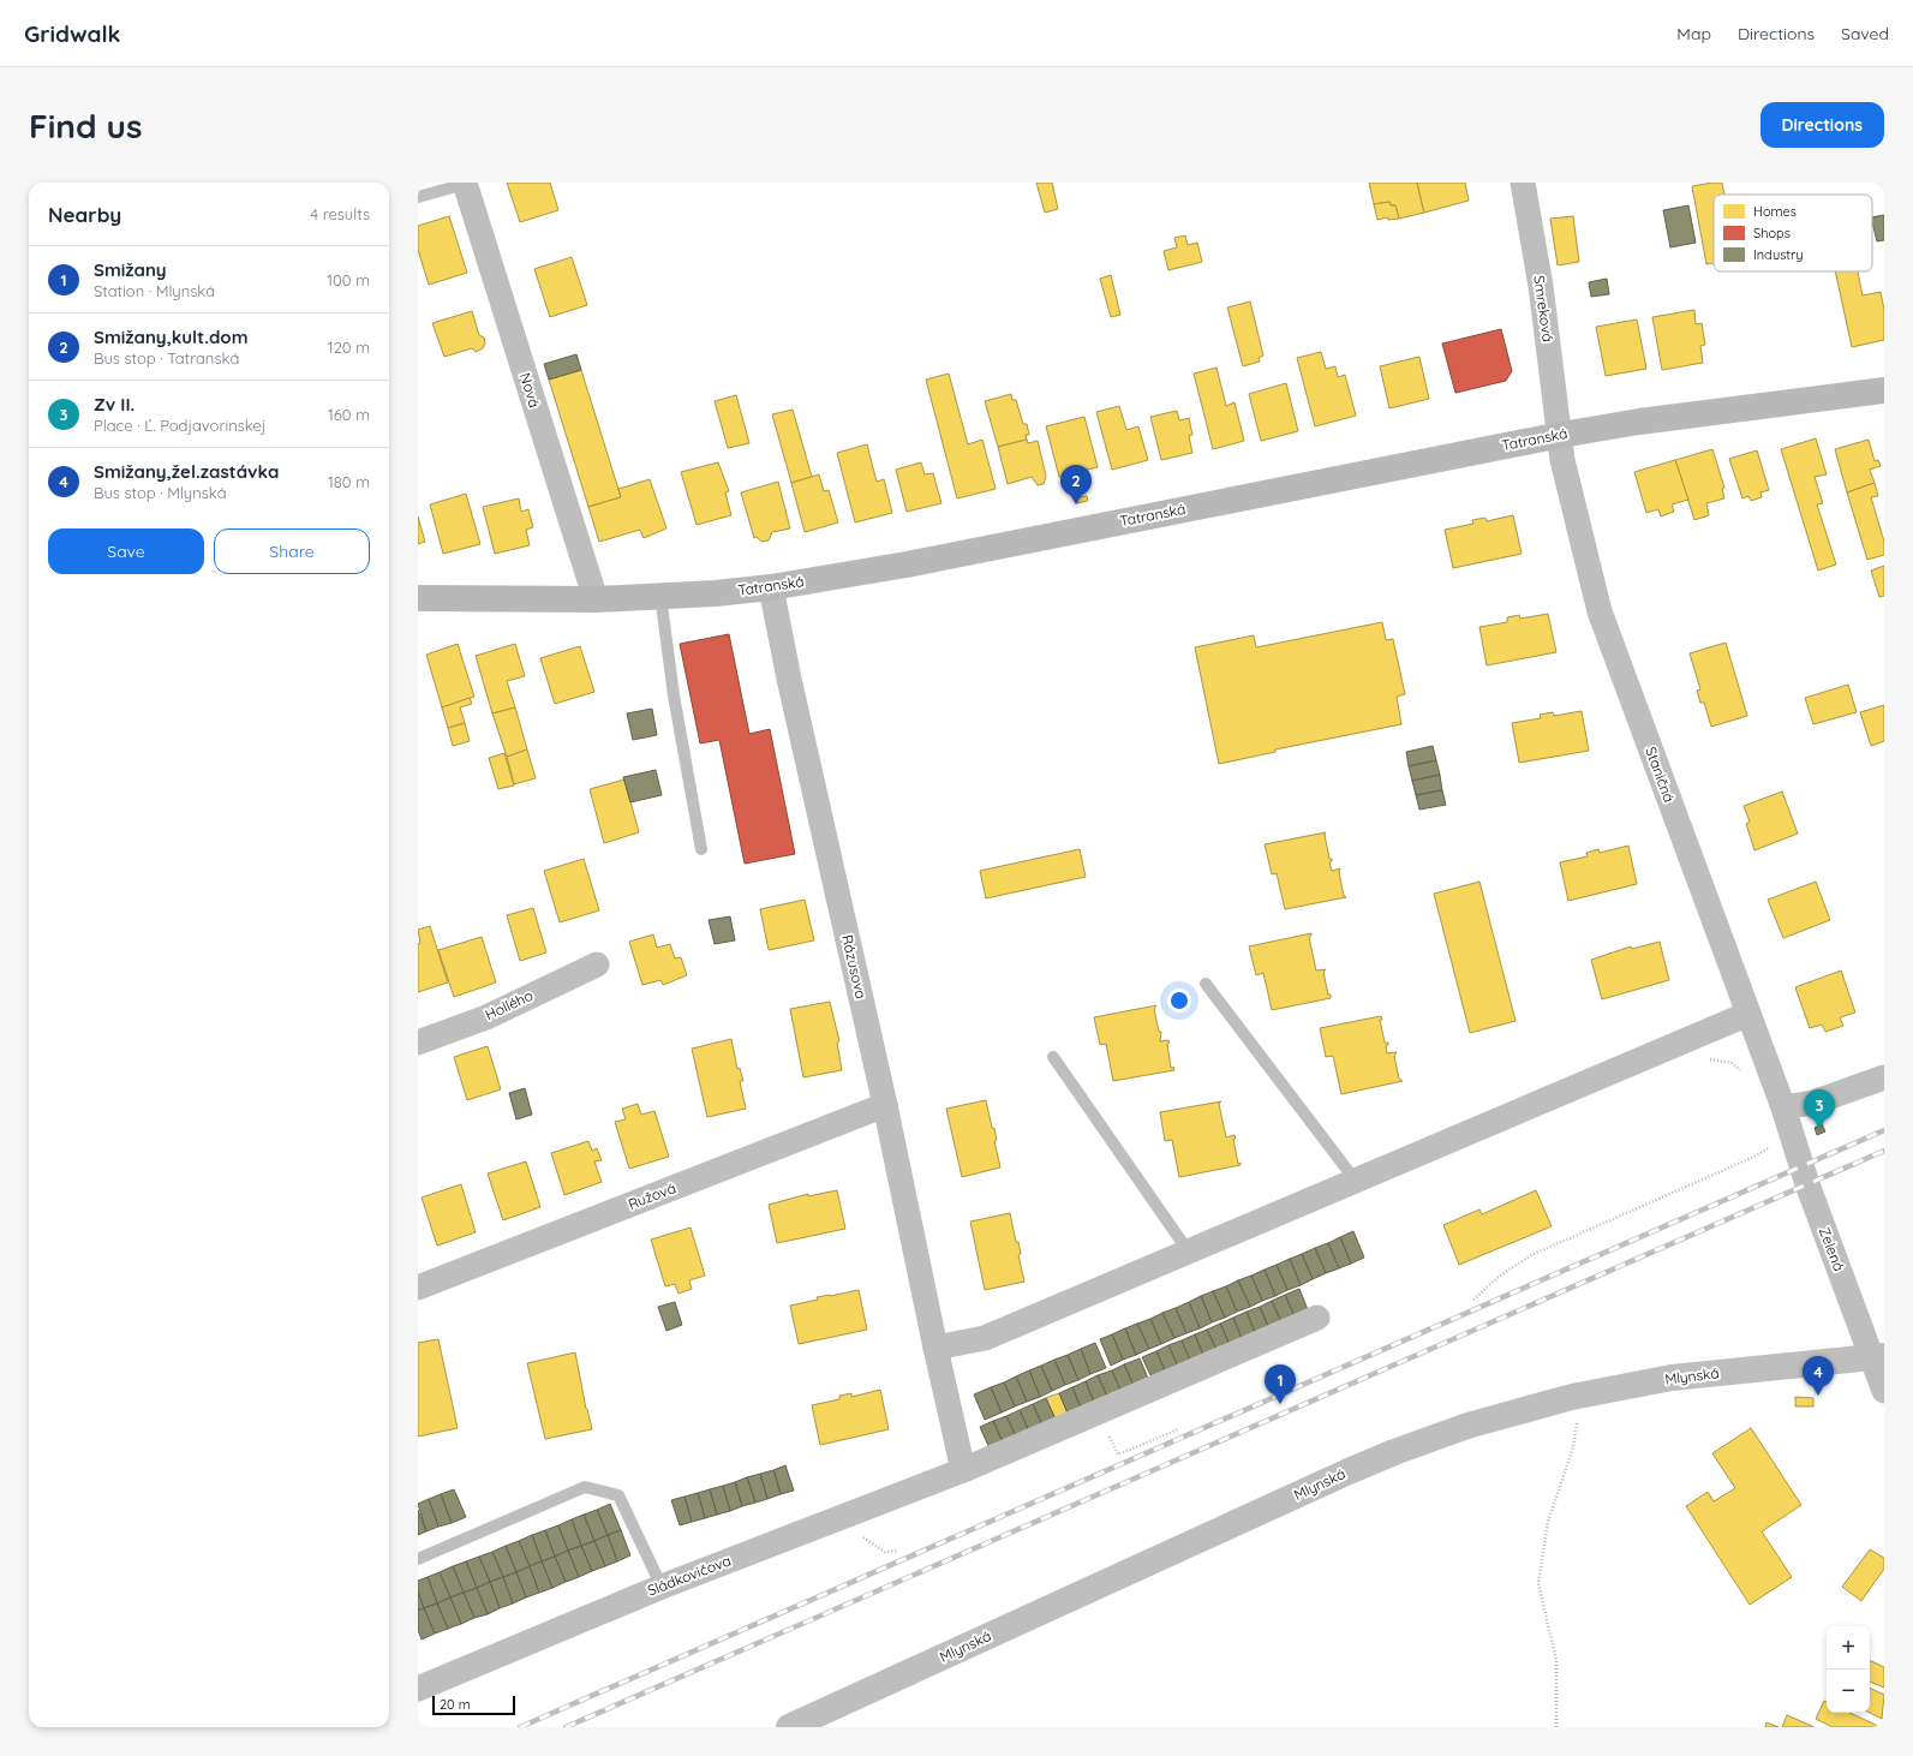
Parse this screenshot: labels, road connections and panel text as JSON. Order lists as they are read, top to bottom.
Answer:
{
  "streets": {
    "main road": ["Tatranská"],
    "street": [
      "Smreková",
      "Nová",
      "Staničná",
      "Rázusova",
      "Hollého",
      "Ružová",
      "Zelená",
      "Mlynská",
      "Sládkovičova"
    ]
  },
  "crossings": [
    ["Smreková", "Tatranská"],
    ["Smreková", "Staničná"],
    ["Nová", "Tatranská"],
    ["Tatranská", "Staničná"],
    ["Tatranská", "Rázusova"],
    ["Staničná", "Zelená"],
    ["Rázusova", "Ružová"],
    ["Rázusova", "Sládkovičova"],
    ["Zelená", "Mlynská"]
  ],
  "legend": ["Homes", "Shops", "Industry"],
  "scale_bar": "20 m",
  "page": {
    "header": "Gridwalk",
    "nav": ["Map", "Directions", "Saved"],
    "buttons": [
      "Directions",
      ["Save", "Share"]
    ],
    "title": "Find us",
    "heading": ["Nearby", "4 results"],
    "list": [
      {
        "mark": "1",
        "name": "Smižany",
        "note": "Station · Mlynská",
        "value": "100 m"
      },
      {
        "mark": "2",
        "name": "Smižany,kult.dom",
        "note": "Bus stop · Tatranská",
        "value": "120 m"
      },
      {
        "mark": "3",
        "name": "Zv II.",
        "note": "Place · Ľ. Podjavorinskej",
        "value": "160 m"
      },
      {
        "mark": "4",
        "name": "Smižany,žel.zastávka",
        "note": "Bus stop · Mlynská",
        "value": "180 m"
      }
    ],
    "pins": [
      "2",
      "3",
      "4",
      "1"
    ],
    "map_buttons": ["+", "−"],
    "scale": "20 m"
  }
}
